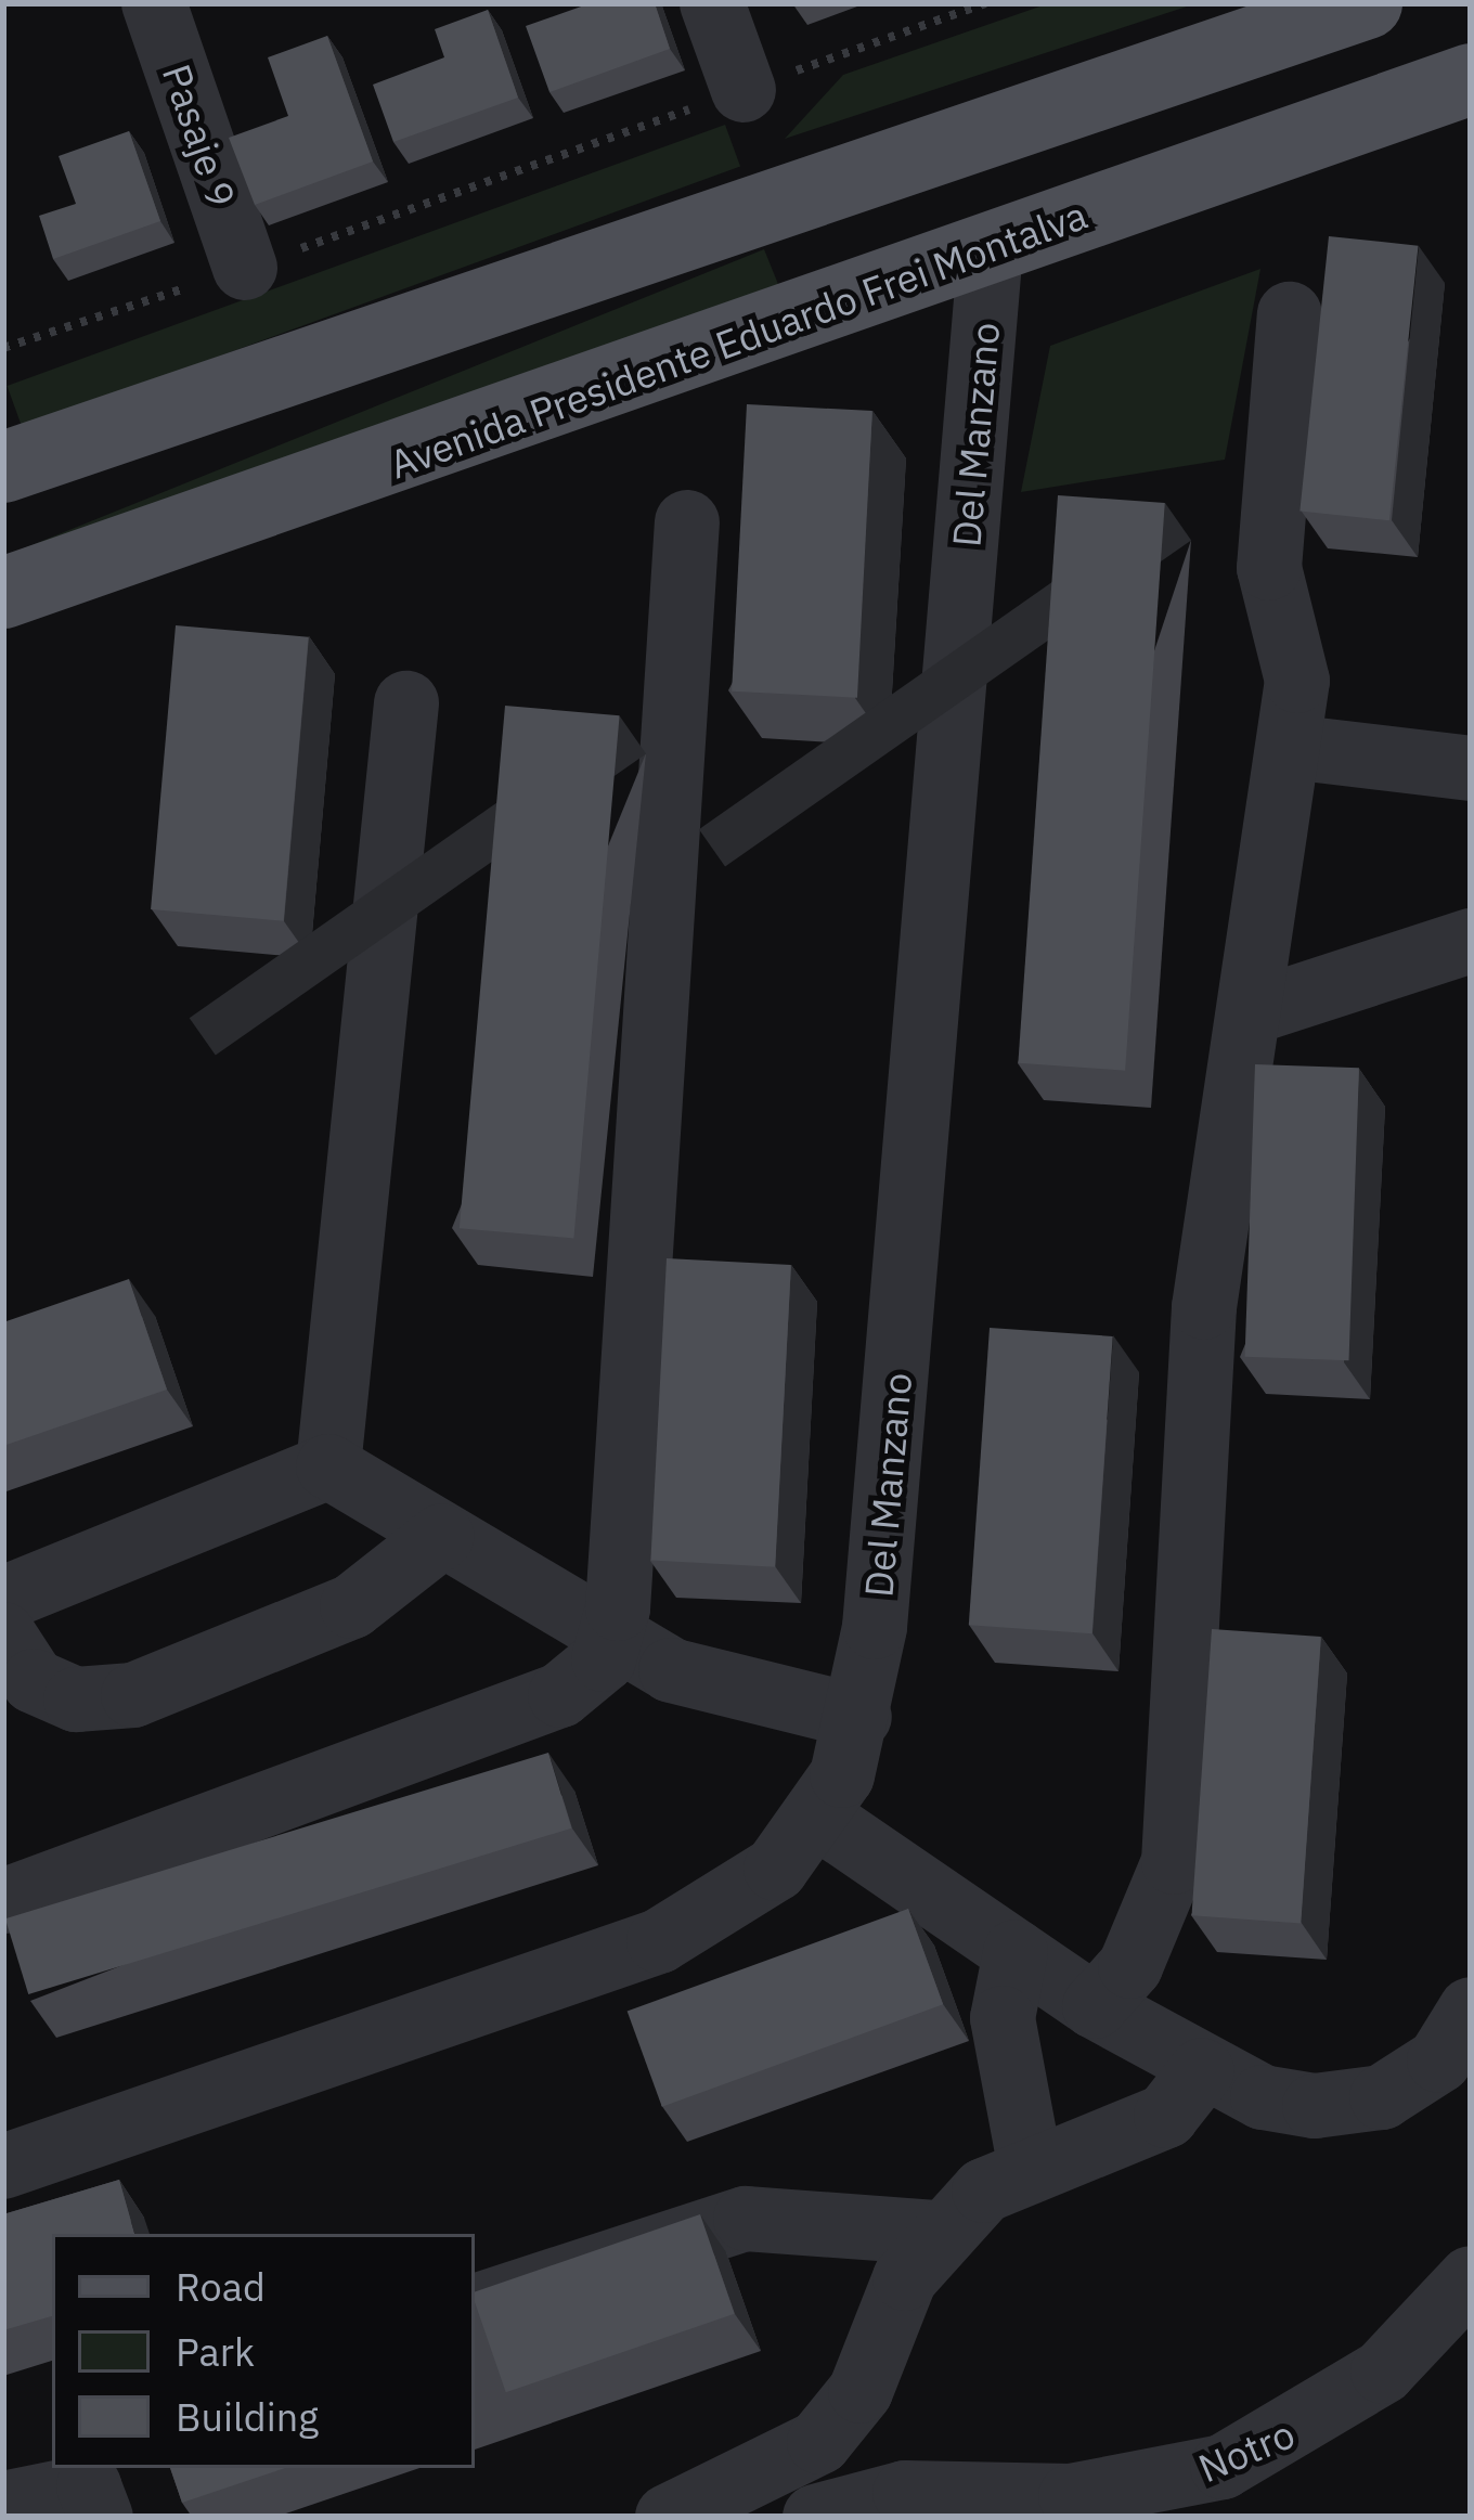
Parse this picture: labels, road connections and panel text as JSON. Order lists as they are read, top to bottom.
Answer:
{
  "streets": {
    "main road": ["Avenida Presidente Eduardo Frei Montalva"],
    "street": ["Pasaje 9", "Del Manzano", "Notro"]
  },
  "crossings": [
    ["Avenida Presidente Eduardo Frei Montalva", "Del Manzano"]
  ],
  "legend": ["Road", "Park", "Building"]
}
